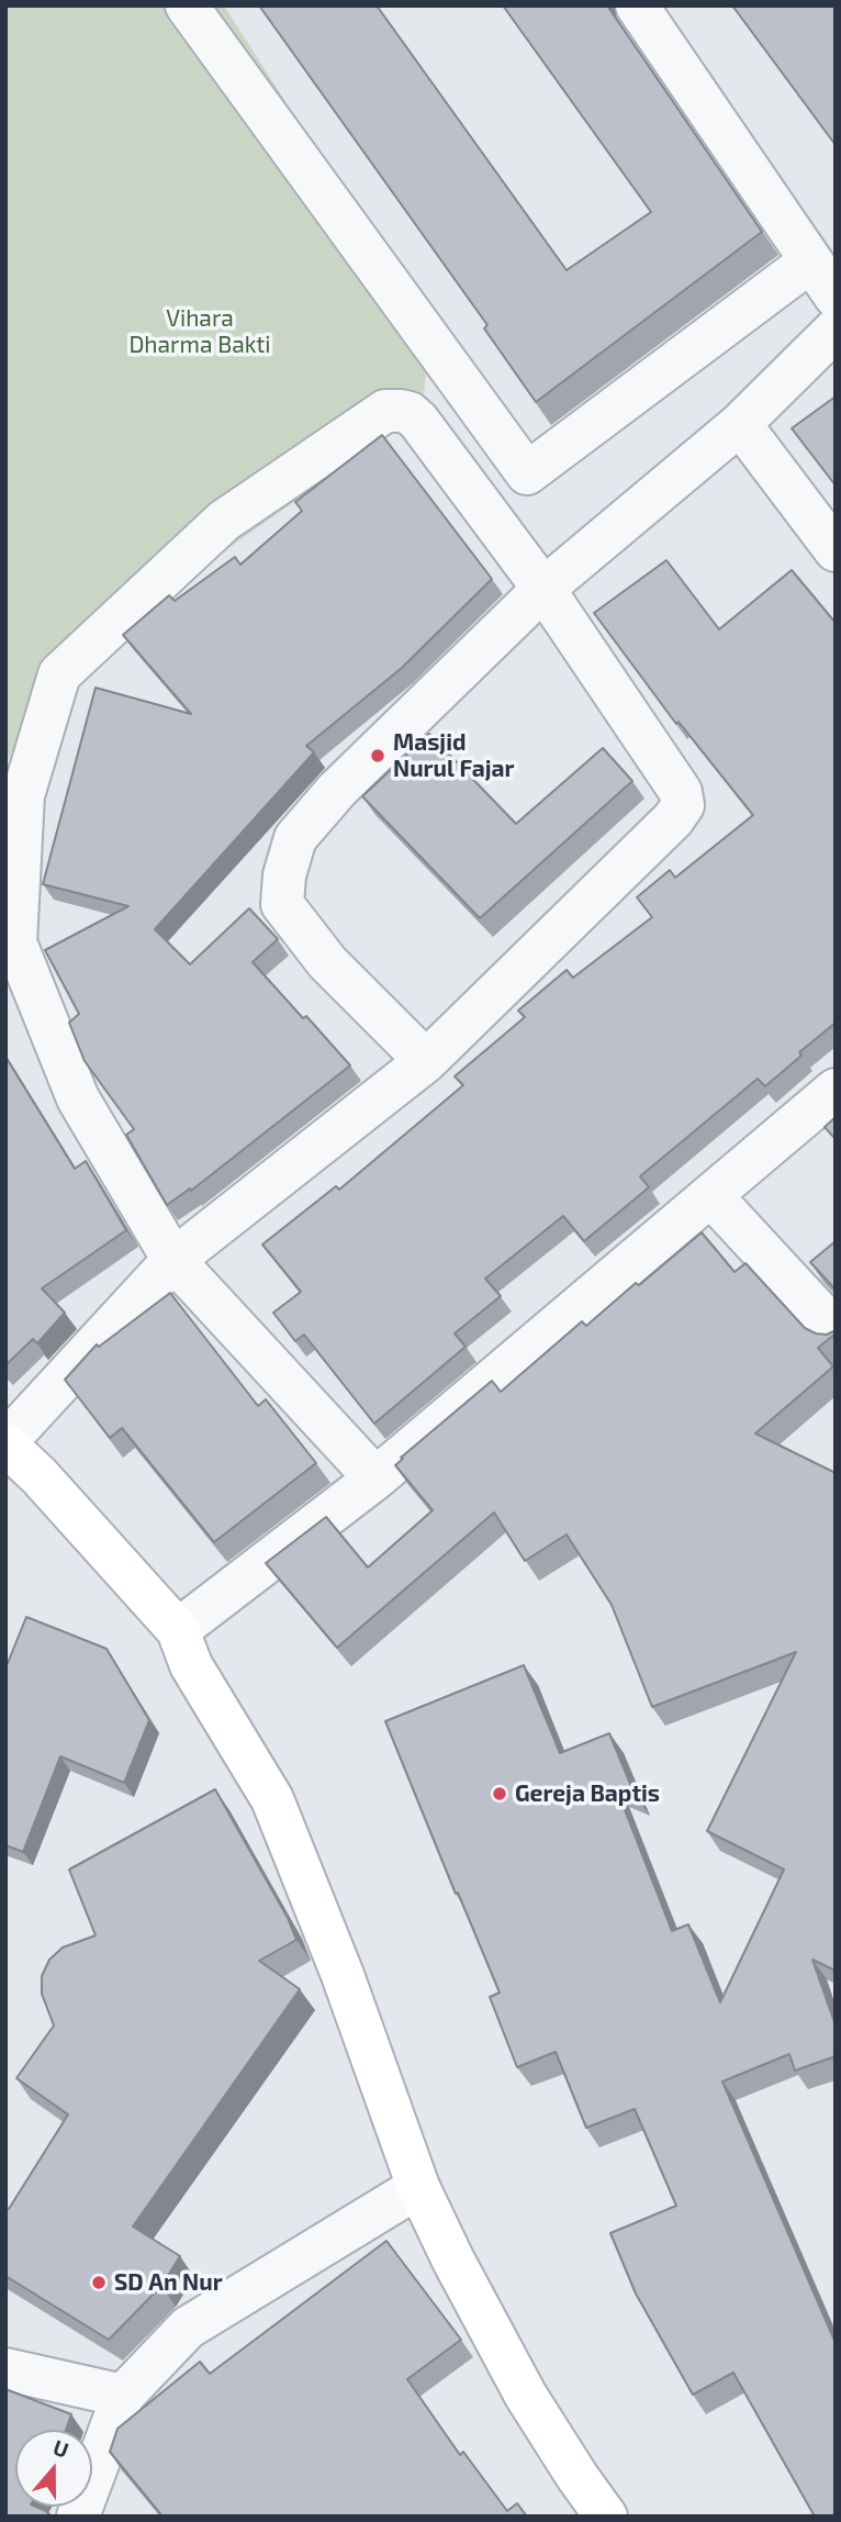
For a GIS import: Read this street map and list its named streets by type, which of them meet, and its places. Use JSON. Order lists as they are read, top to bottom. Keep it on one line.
{"parks":["Vihara Dharma Bakti"],"places":["Masjid Nurul Fajar","Gereja Baptis","SD An Nur"],"north":"top"}
